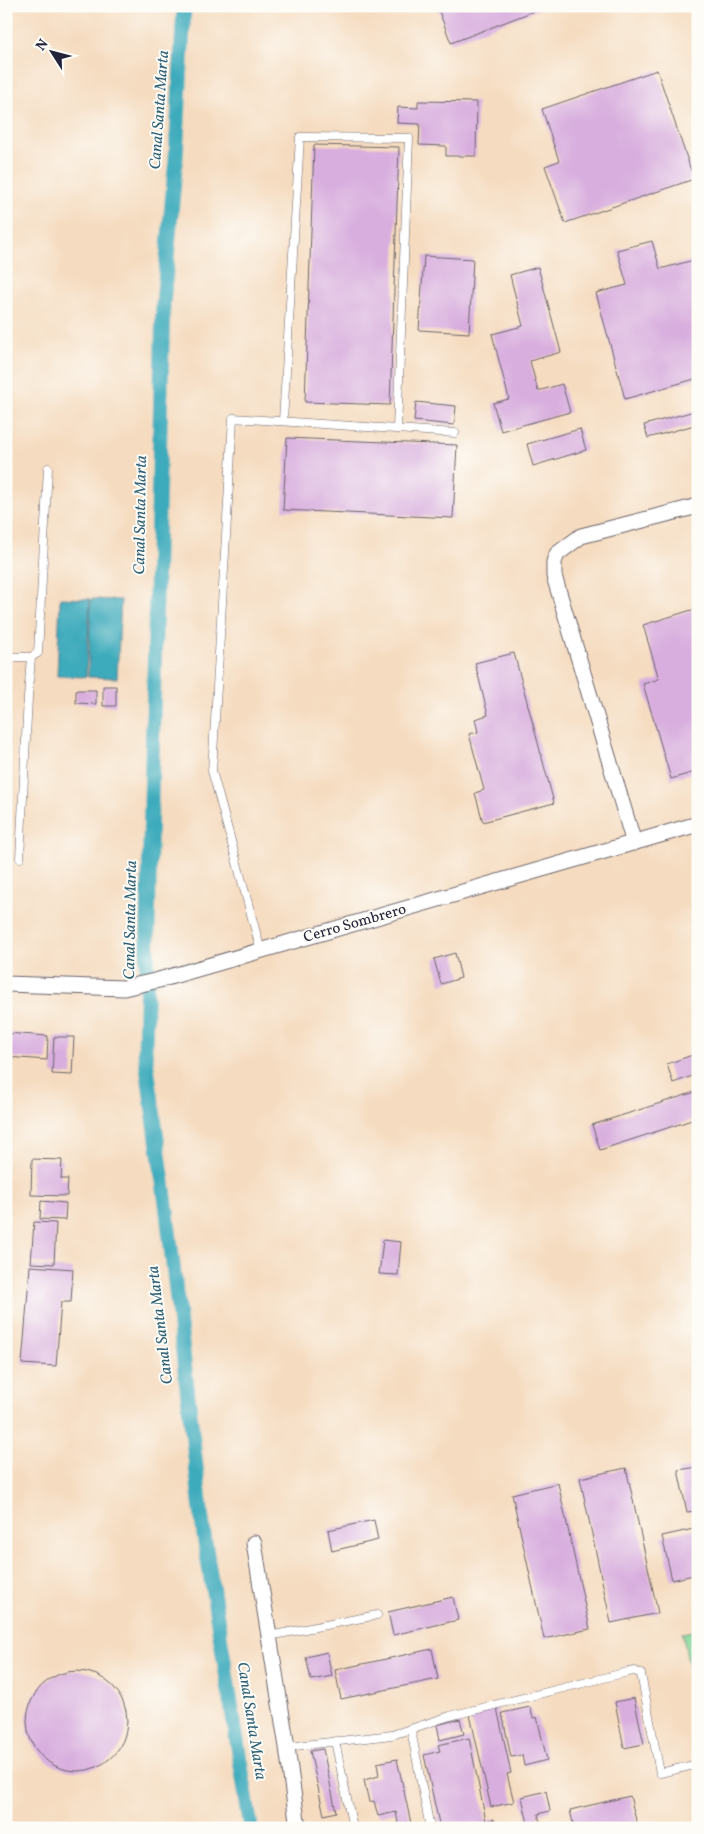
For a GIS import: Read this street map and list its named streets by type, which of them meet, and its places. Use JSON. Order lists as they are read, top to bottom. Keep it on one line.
{"streets":{"street":["Cerro Sombrero"]},"water":["Canal Santa Marta"],"north":"top left"}
